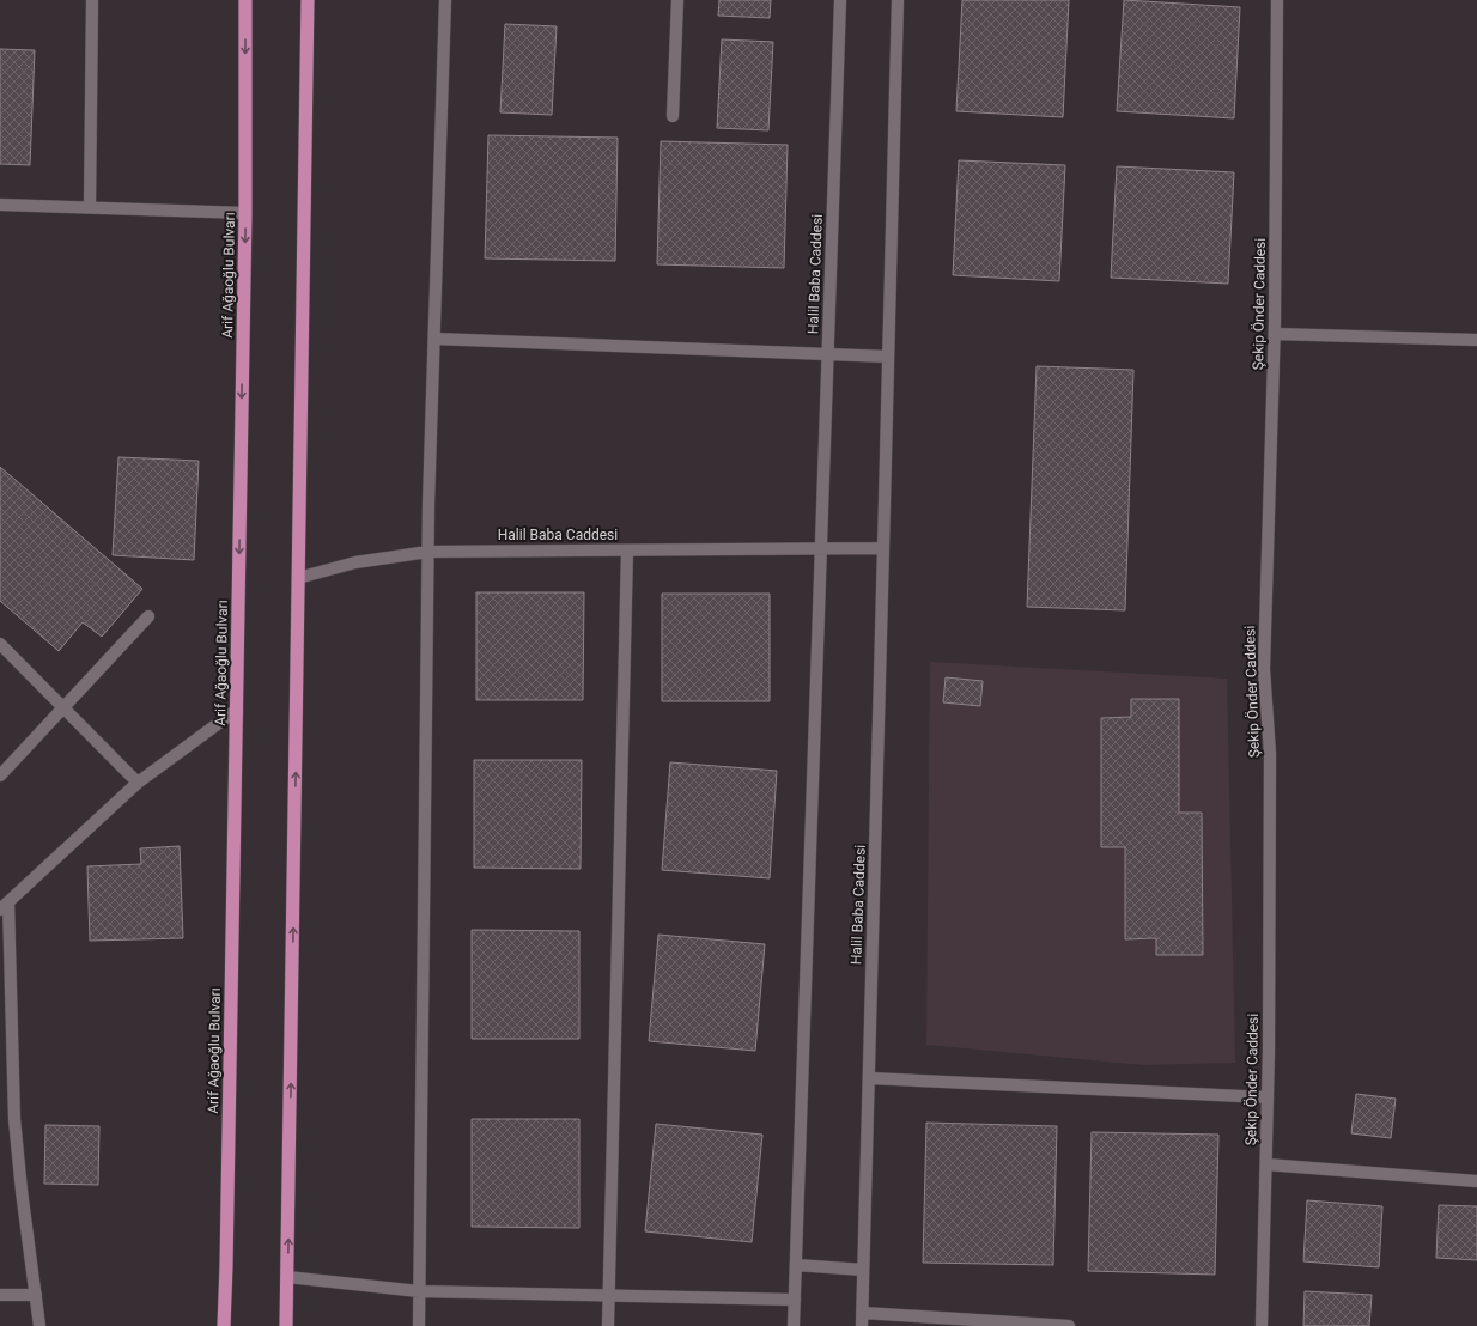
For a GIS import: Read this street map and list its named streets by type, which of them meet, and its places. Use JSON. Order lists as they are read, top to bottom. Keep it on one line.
{"streets":{"highway":["Arif Ağaoğlu Bulvarı"],"street":["Halil Baba Caddesi","Şekip Önder Caddesi"]}}
